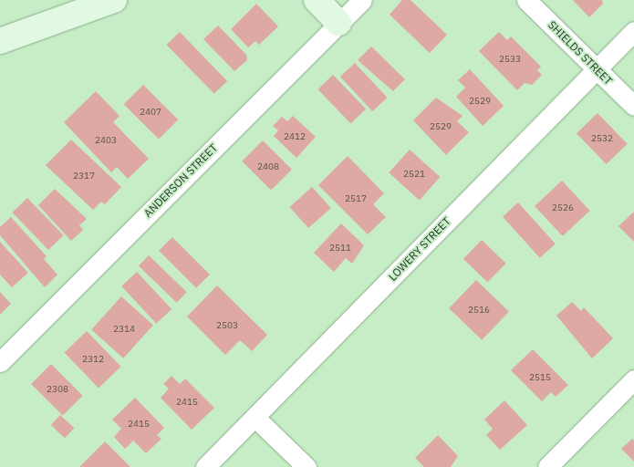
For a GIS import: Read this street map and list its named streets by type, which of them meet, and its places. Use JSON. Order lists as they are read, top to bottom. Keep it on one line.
{"streets":{"street":["SHIELDS STREET","ANDERSON STREET","LOWERY STREET"]},"crossings":[["SHIELDS STREET","LOWERY STREET"]],"house_numbers":["2533","2529","2407","2529","2412","2532","2403","2408","2521","2317","2517","2526","2511","2516","2503","2314","2312","2515","2308","2415","2415"]}
